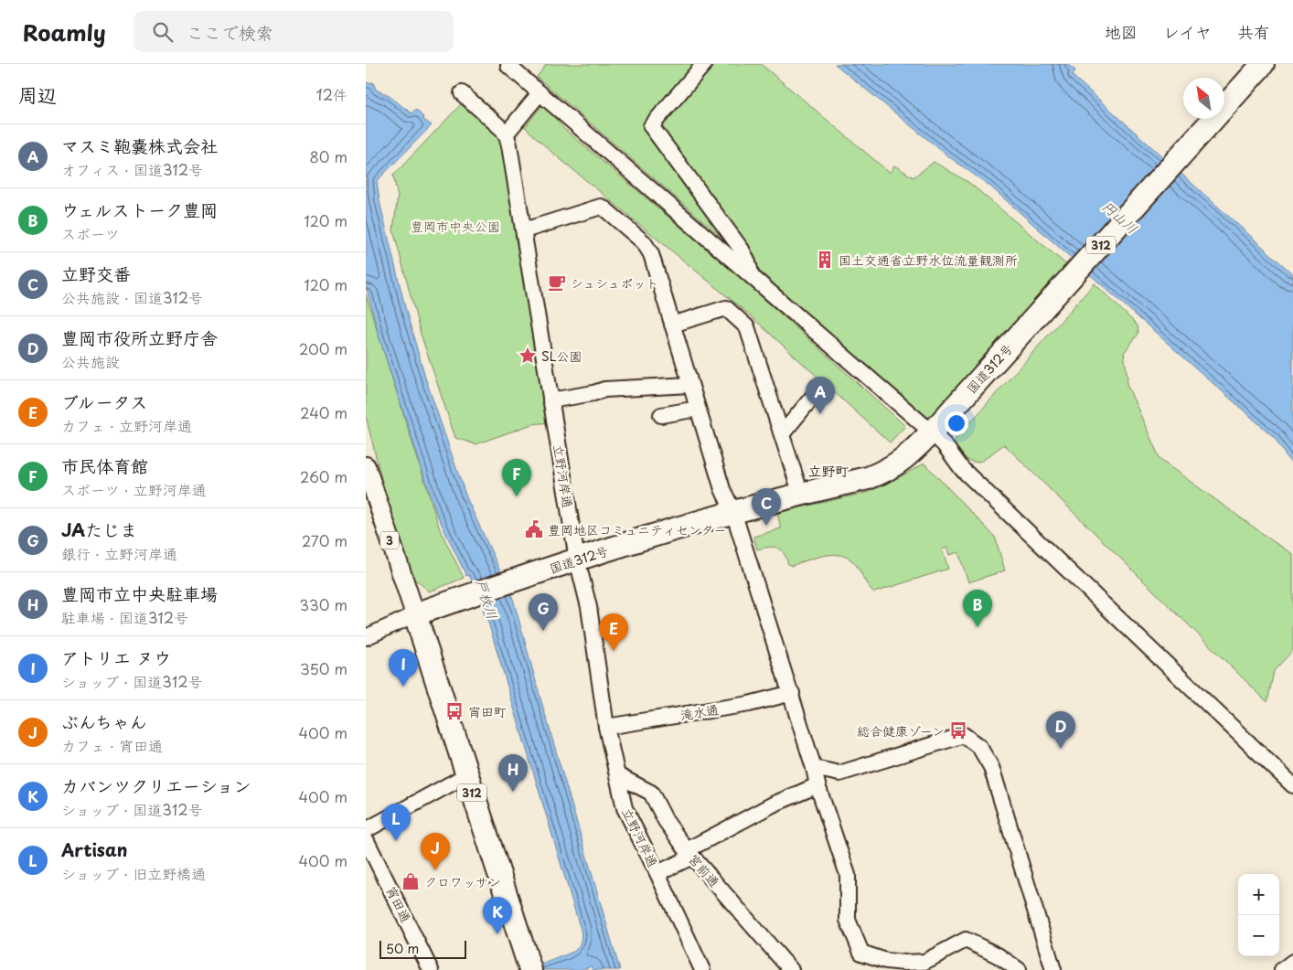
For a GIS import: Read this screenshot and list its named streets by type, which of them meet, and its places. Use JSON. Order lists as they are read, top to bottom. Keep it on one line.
{"streets":{"highway":["312","国道312号"],"main road":["3"],"street":["立野河岸通","滝水通","宮前通","宵田通"]},"crossings":[["312","国道312号"],["312","3"],["国道312号","立野河岸通"],["国道312号","3"],["立野河岸通","滝水通"],["立野河岸通","宮前通"]],"districts":["立野町"],"water":["円山川","戸枚川"],"parks":["豊岡市中央公園"],"places":{"building":["国土交通省立野水位流量観測所"],"cafe":["シュシュポット"],"place":["SL公園"],"public building":["豊岡地区コミュニティセンター"],"bus stop":["宵田町","総合健康ゾーン"],"shop":["クロワッサン"]},"scale_bar":"50 m","north":"top left","page":{"header":"Roamly","search":"ここで検索","nav":["地図","レイヤ","共有"],"heading":["周辺","12件"],"list":[{"mark":"A","name":"マスミ鞄嚢株式会社","note":"オフィス · 国道312号","value":"80 m"},{"mark":"B","name":"ウェルストーク豊岡","note":"スポーツ","value":"120 m"},{"mark":"C","name":"立野交番","note":"公共施設 · 国道312号","value":"120 m"},{"mark":"D","name":"豊岡市役所立野庁舎","note":"公共施設","value":"200 m"},{"mark":"E","name":"ブルータス","note":"カフェ · 立野河岸通","value":"240 m"},{"mark":"F","name":"市民体育館","note":"スポーツ · 立野河岸通","value":"260 m"},{"mark":"G","name":"JAたじま","note":"銀行 · 立野河岸通","value":"270 m"},{"mark":"H","name":"豊岡市立中央駐車場","note":"駐車場 · 国道312号","value":"330 m"},{"mark":"I","name":"アトリエ ヌウ","note":"ショップ · 国道312号","value":"350 m"},{"mark":"J","name":"ぶんちゃん","note":"カフェ · 宵田通","value":"400 m"},{"mark":"K","name":"カバンツクリエーション","note":"ショップ · 国道312号","value":"400 m"},{"mark":"L","name":"Artisan","note":"ショップ · 旧立野橋通","value":"400 m"}],"pins":["A","F","C","B","G","E","I","D","H","L","J","K"],"map_buttons":["+","−"],"scale":"50 m"}}
